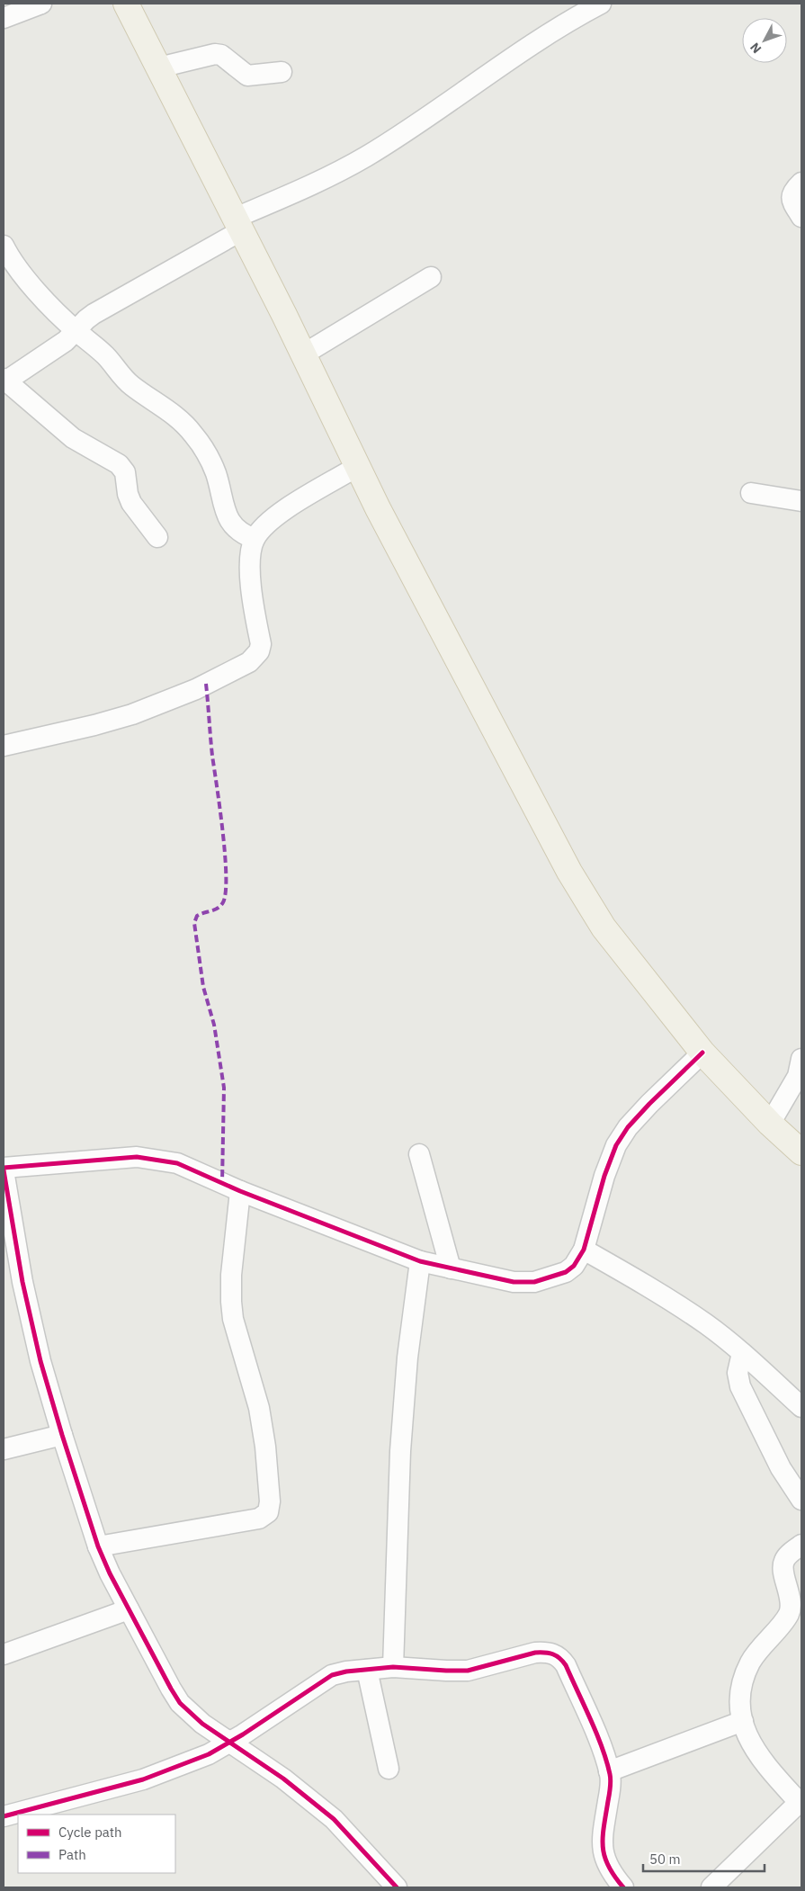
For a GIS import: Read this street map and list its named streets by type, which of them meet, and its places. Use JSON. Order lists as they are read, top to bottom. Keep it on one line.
{"legend":["Cycle path","Path"],"scale_bar":"50 m","north":"bottom left"}
